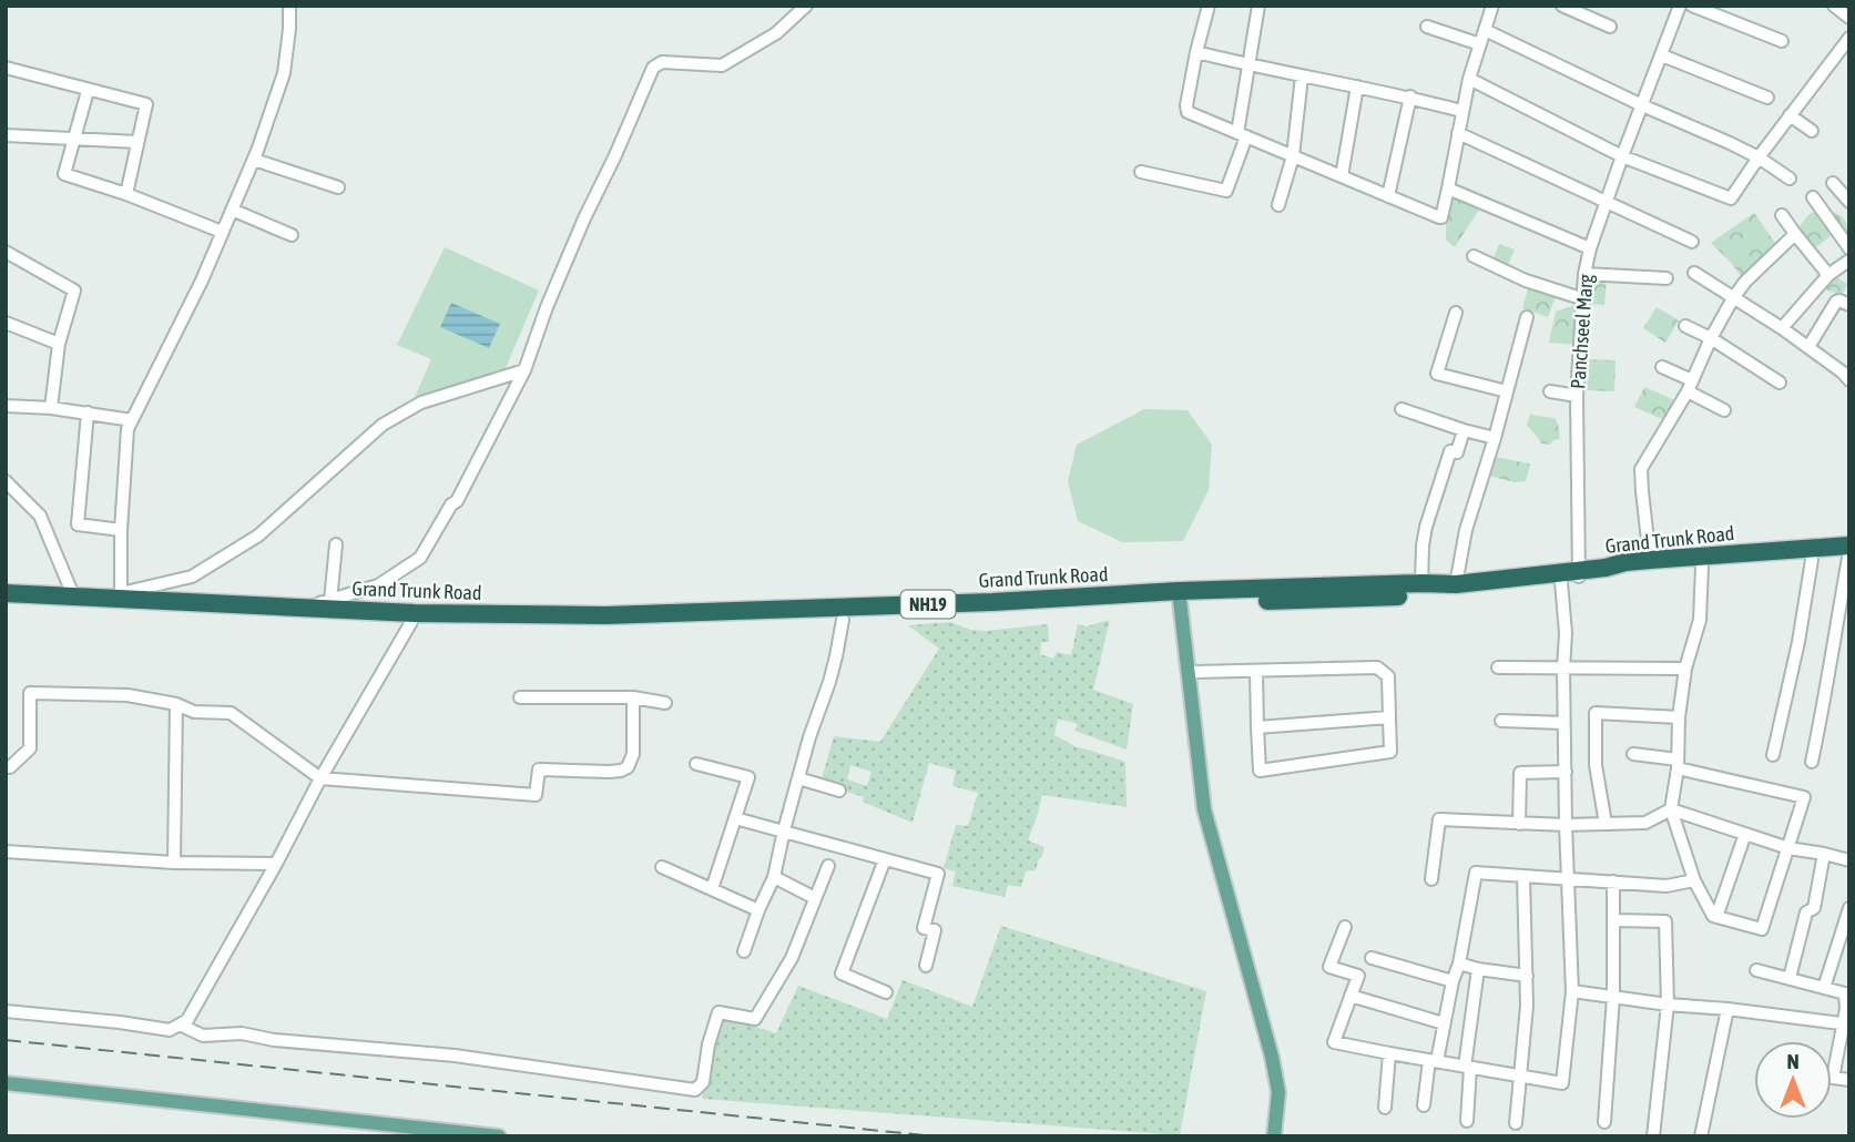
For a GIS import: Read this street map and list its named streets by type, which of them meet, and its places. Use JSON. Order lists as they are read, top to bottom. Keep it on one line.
{"streets":{"highway":["Grand Trunk Road","NH19"],"street":["Panchseel Marg"]},"crossings":[["Panchseel Marg","Grand Trunk Road"]],"north":"top"}
